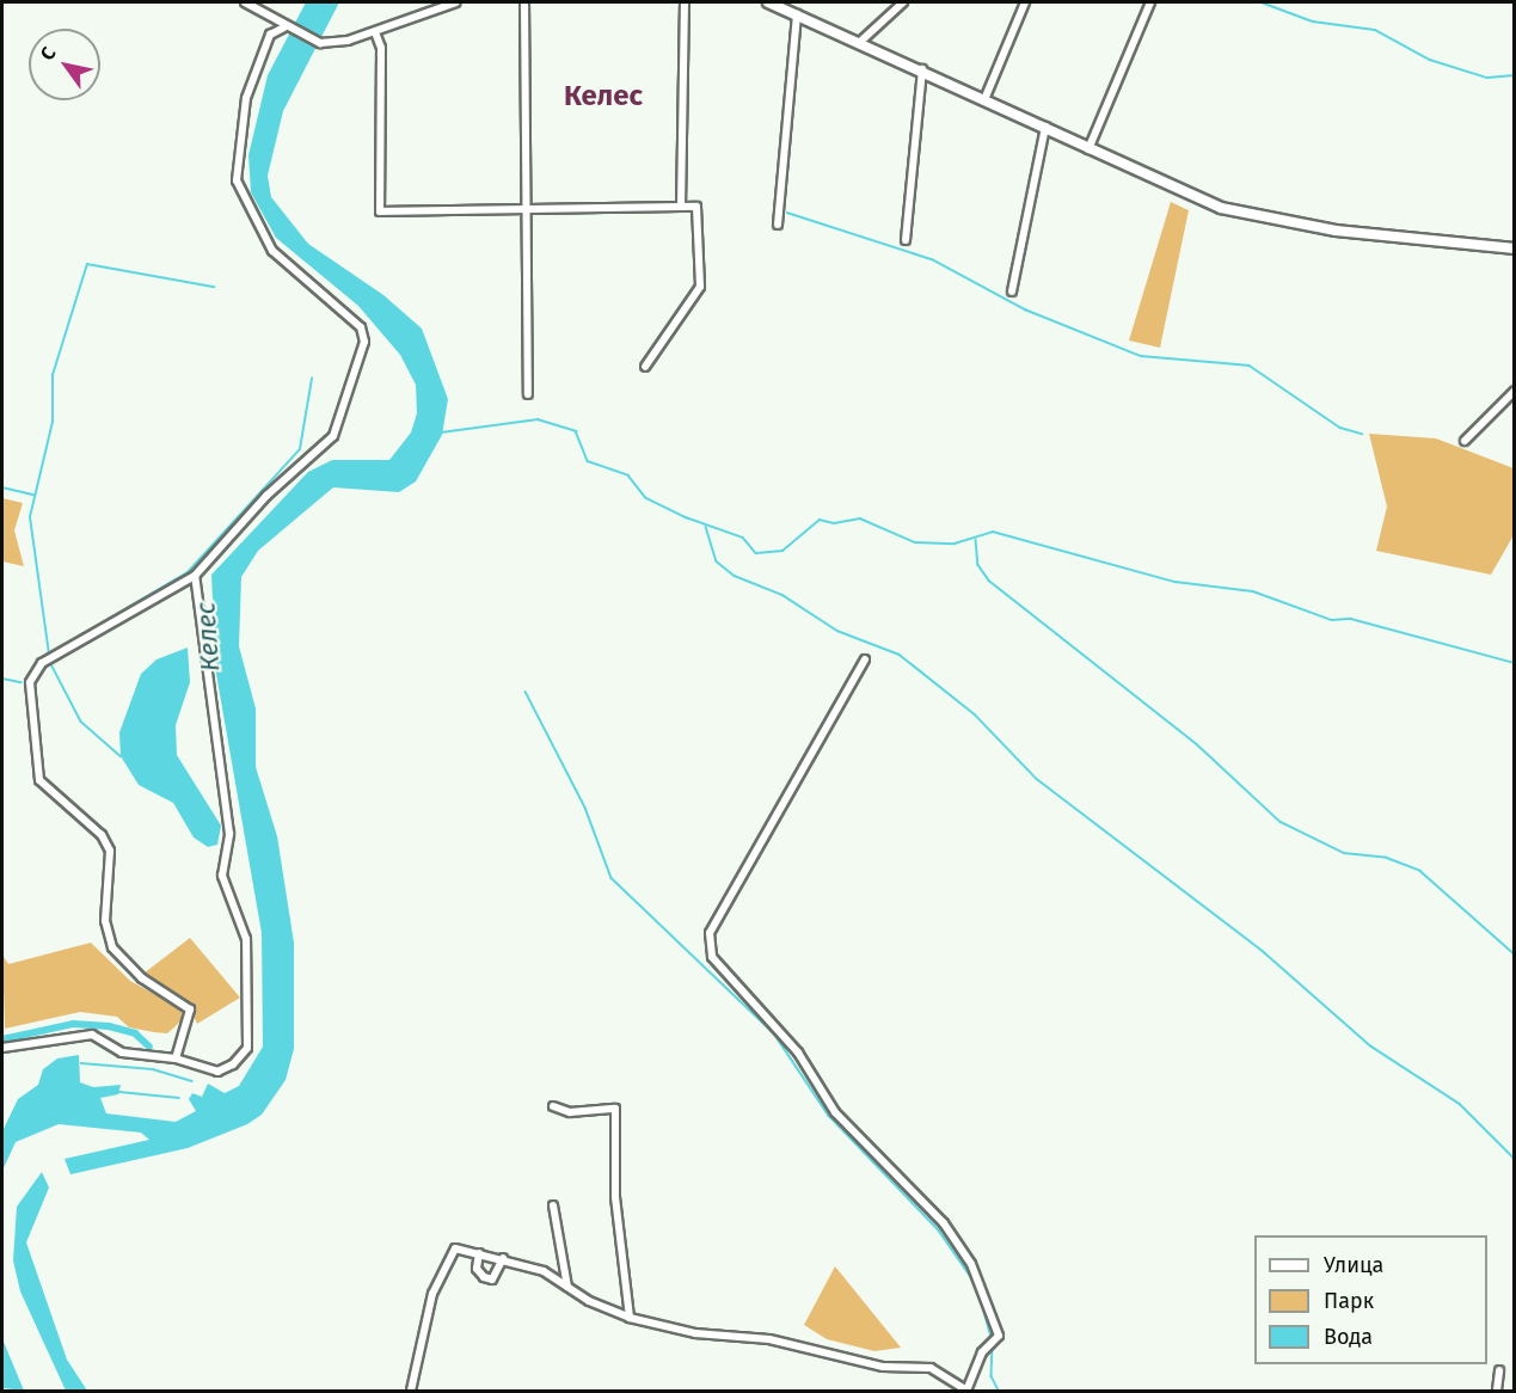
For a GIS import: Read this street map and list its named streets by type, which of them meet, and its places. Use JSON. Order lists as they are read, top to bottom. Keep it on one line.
{"districts":["Келес"],"water":["Келес"],"legend":["Улица","Парк","Вода"],"north":"top left"}
